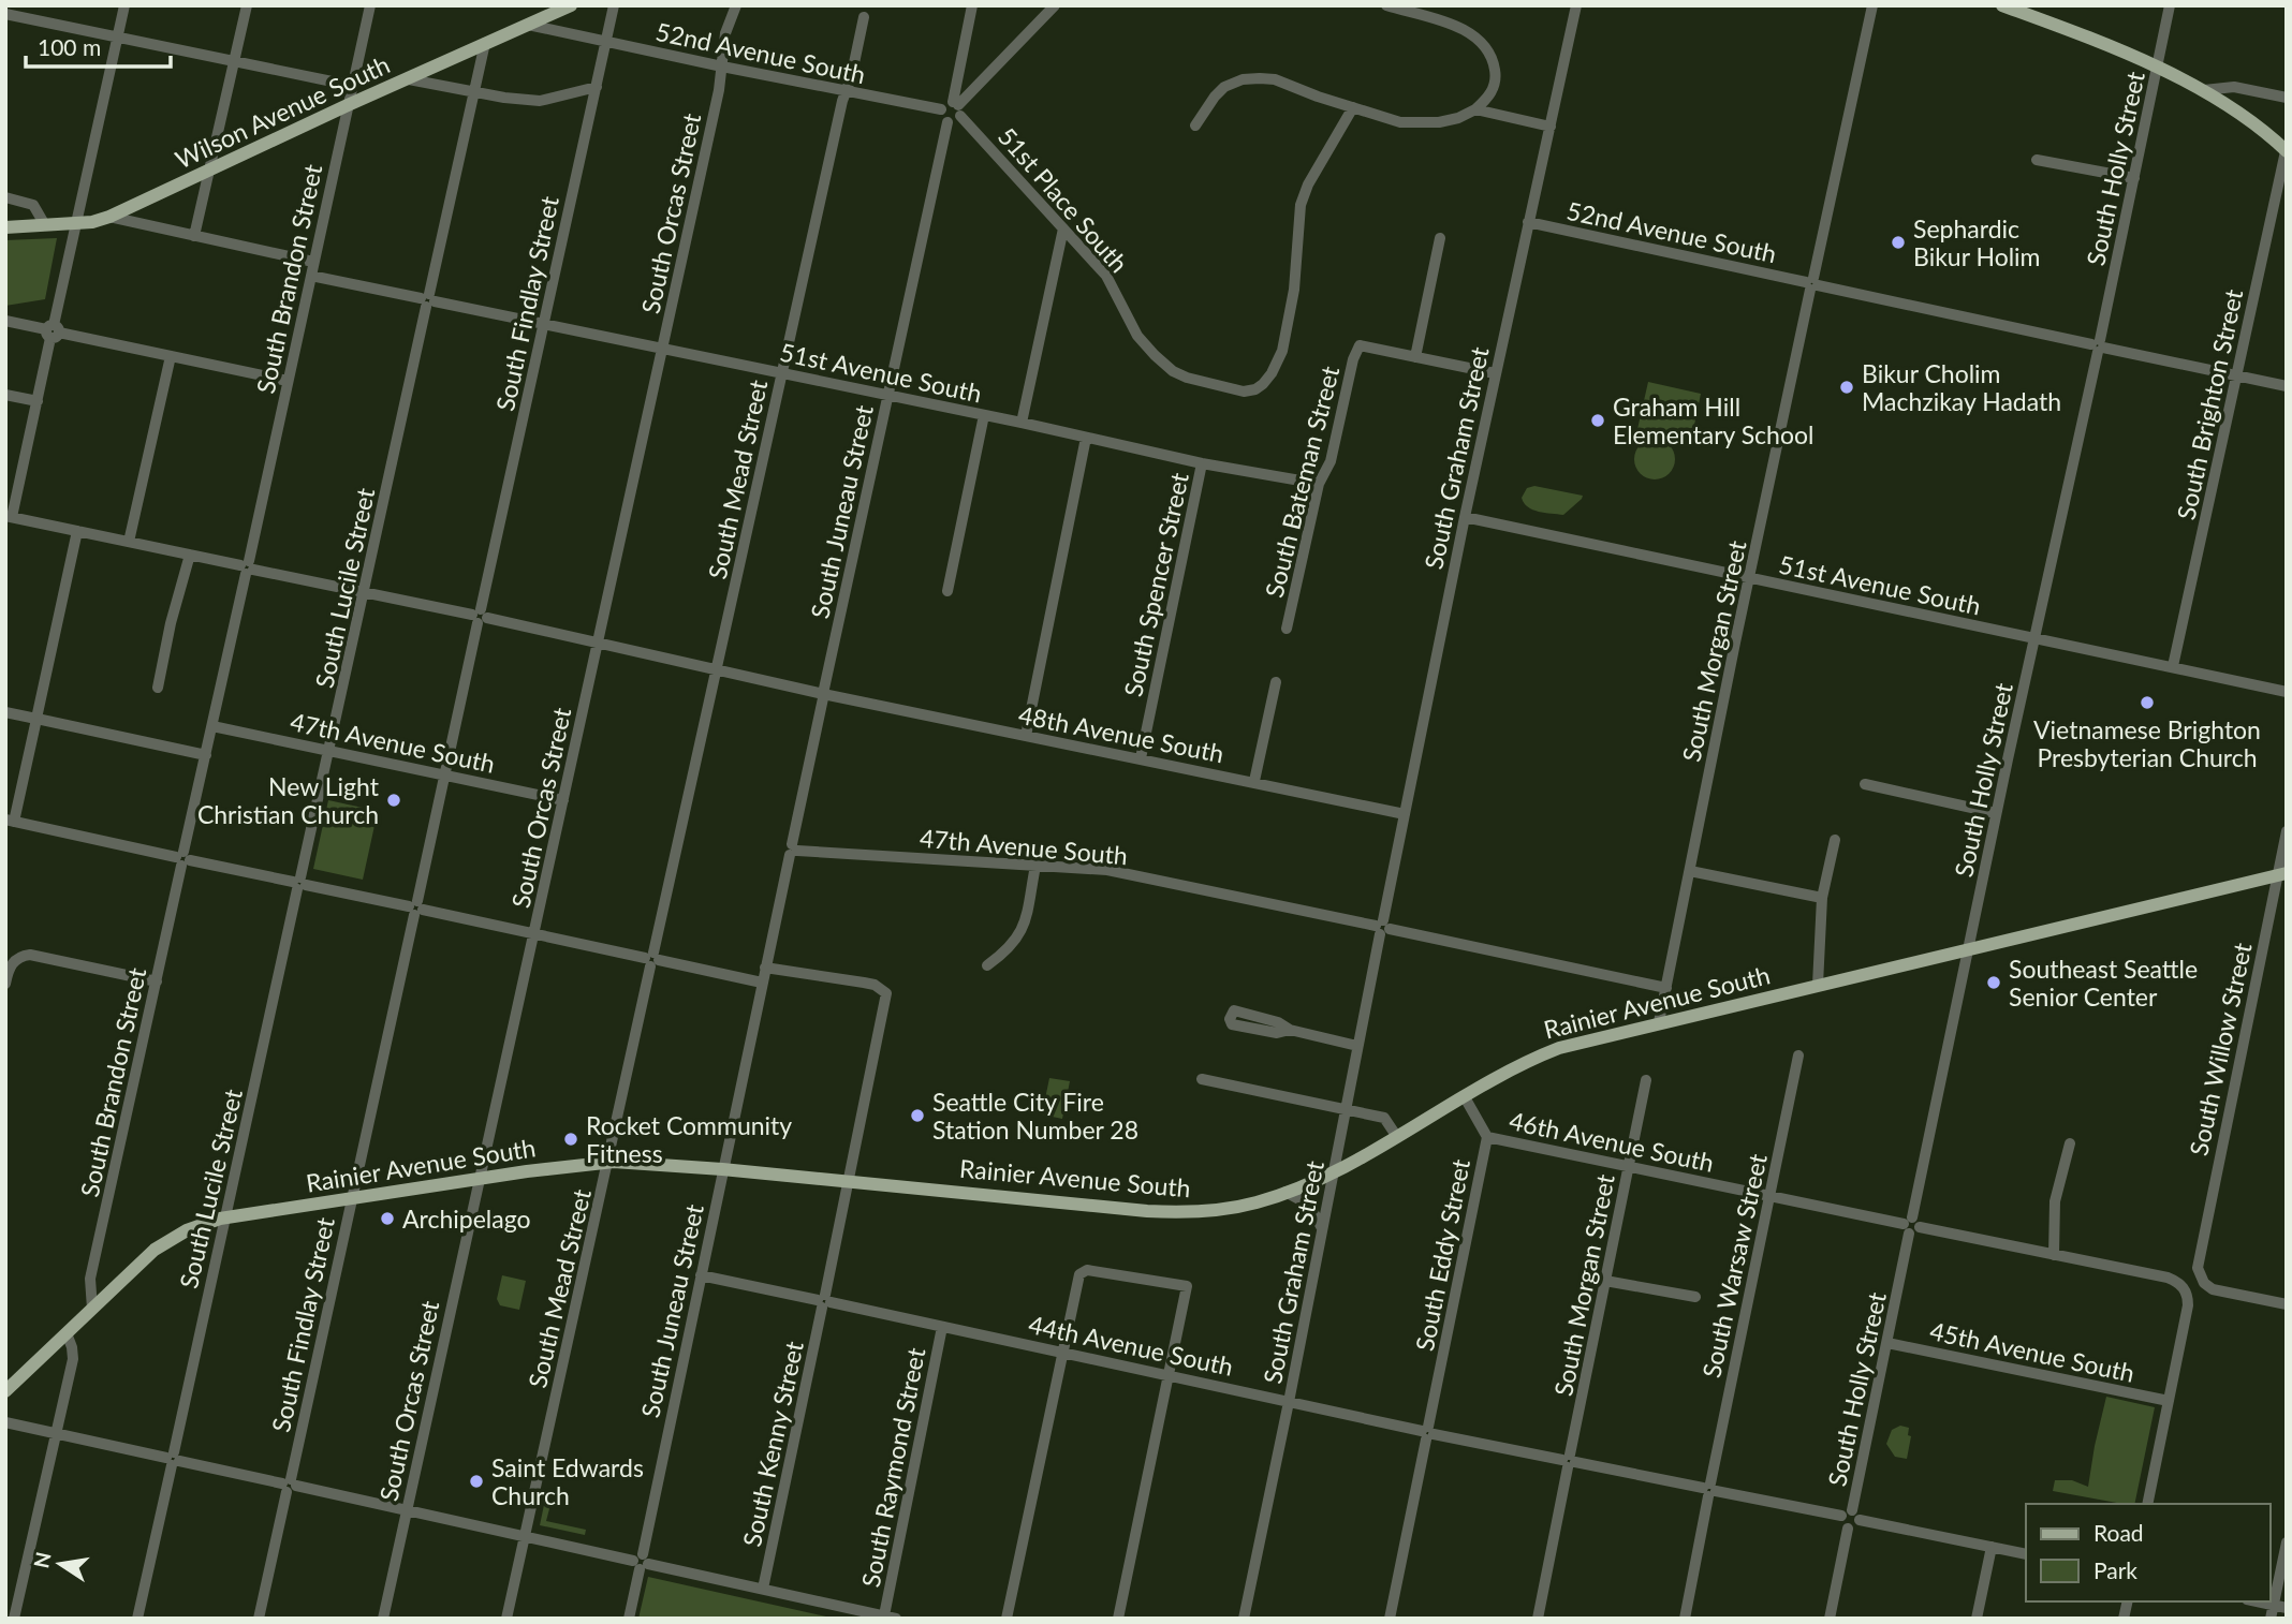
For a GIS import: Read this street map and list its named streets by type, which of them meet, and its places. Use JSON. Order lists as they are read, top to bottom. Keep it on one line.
{"streets":{"main road":["Wilson Avenue South","Rainier Avenue South"],"street":["52nd Avenue South","South Holly Street","51st Place South","South Orcas Street","South Brandon Street","South Findlay Street","51st Avenue South","South Brighton Street","South Graham Street","South Mead Street","South Bateman Street","South Juneau Street","South Spencer Street","South Lucile Street","South Morgan Street","48th Avenue South","47th Avenue South","South Willow Street","46th Avenue South","South Eddy Street","South Warsaw Street","44th Avenue South","45th Avenue South","South Kenny Street","South Raymond Street"]},"crossings":[["52nd Avenue South","Wilson Avenue South"],["52nd Avenue South","South Holly Street"],["52nd Avenue South","South Orcas Street"],["52nd Avenue South","South Findlay Street"],["52nd Avenue South","South Brighton Street"],["52nd Avenue South","South Graham Street"],["52nd Avenue South","South Mead Street"],["52nd Avenue South","South Morgan Street"],["Wilson Avenue South","South Brandon Street"],["Wilson Avenue South","South Lucile Street"],["South Holly Street","51st Avenue South"],["South Holly Street","Rainier Avenue South"],["South Holly Street","46th Avenue South"],["South Holly Street","44th Avenue South"],["South Holly Street","45th Avenue South"],["South Orcas Street","51st Avenue South"],["South Orcas Street","48th Avenue South"],["South Orcas Street","47th Avenue South"],["South Orcas Street","Rainier Avenue South"],["South Brandon Street","51st Avenue South"],["South Brandon Street","48th Avenue South"],["South Brandon Street","47th Avenue South"],["South Brandon Street","Rainier Avenue South"],["South Findlay Street","51st Avenue South"],["South Findlay Street","48th Avenue South"],["South Findlay Street","47th Avenue South"],["South Findlay Street","Rainier Avenue South"],["51st Avenue South","South Brighton Street"],["51st Avenue South","South Graham Street"],["51st Avenue South","South Mead Street"],["51st Avenue South","South Bateman Street"],["51st Avenue South","South Juneau Street"],["51st Avenue South","South Spencer Street"],["51st Avenue South","South Lucile Street"],["51st Avenue South","South Morgan Street"],["South Graham Street","48th Avenue South"],["South Graham Street","47th Avenue South"],["South Graham Street","Rainier Avenue South"],["South Graham Street","44th Avenue South"],["South Mead Street","48th Avenue South"],["South Mead Street","Rainier Avenue South"],["South Juneau Street","48th Avenue South"],["South Juneau Street","47th Avenue South"],["South Juneau Street","Rainier Avenue South"],["South Juneau Street","44th Avenue South"],["South Juneau Street","South Kenny Street"],["South Spencer Street","48th Avenue South"],["South Lucile Street","48th Avenue South"],["South Lucile Street","47th Avenue South"],["South Lucile Street","Rainier Avenue South"],["South Morgan Street","47th Avenue South"],["South Morgan Street","Rainier Avenue South"],["South Morgan Street","46th Avenue South"],["South Morgan Street","44th Avenue South"],["Rainier Avenue South","South Willow Street"],["Rainier Avenue South","South Eddy Street"],["Rainier Avenue South","South Kenny Street"],["46th Avenue South","South Eddy Street"],["46th Avenue South","South Warsaw Street"],["46th Avenue South","45th Avenue South"],["South Eddy Street","44th Avenue South"],["South Warsaw Street","44th Avenue South"],["44th Avenue South","South Kenny Street"],["44th Avenue South","South Raymond Street"]],"places":["Sephardic Bikur Holim","Bikur Cholim Machzikay Hadath","Graham Hill Elementary School","Vietnamese Brighton Presbyterian Church","New Light Christian Church","Southeast Seattle Senior Center","Seattle City Fire Station Number 28","Rocket Community Fitness","Archipelago","Saint Edwards Church"],"legend":["Road","Park"],"scale_bar":"100 m","north":"left"}
